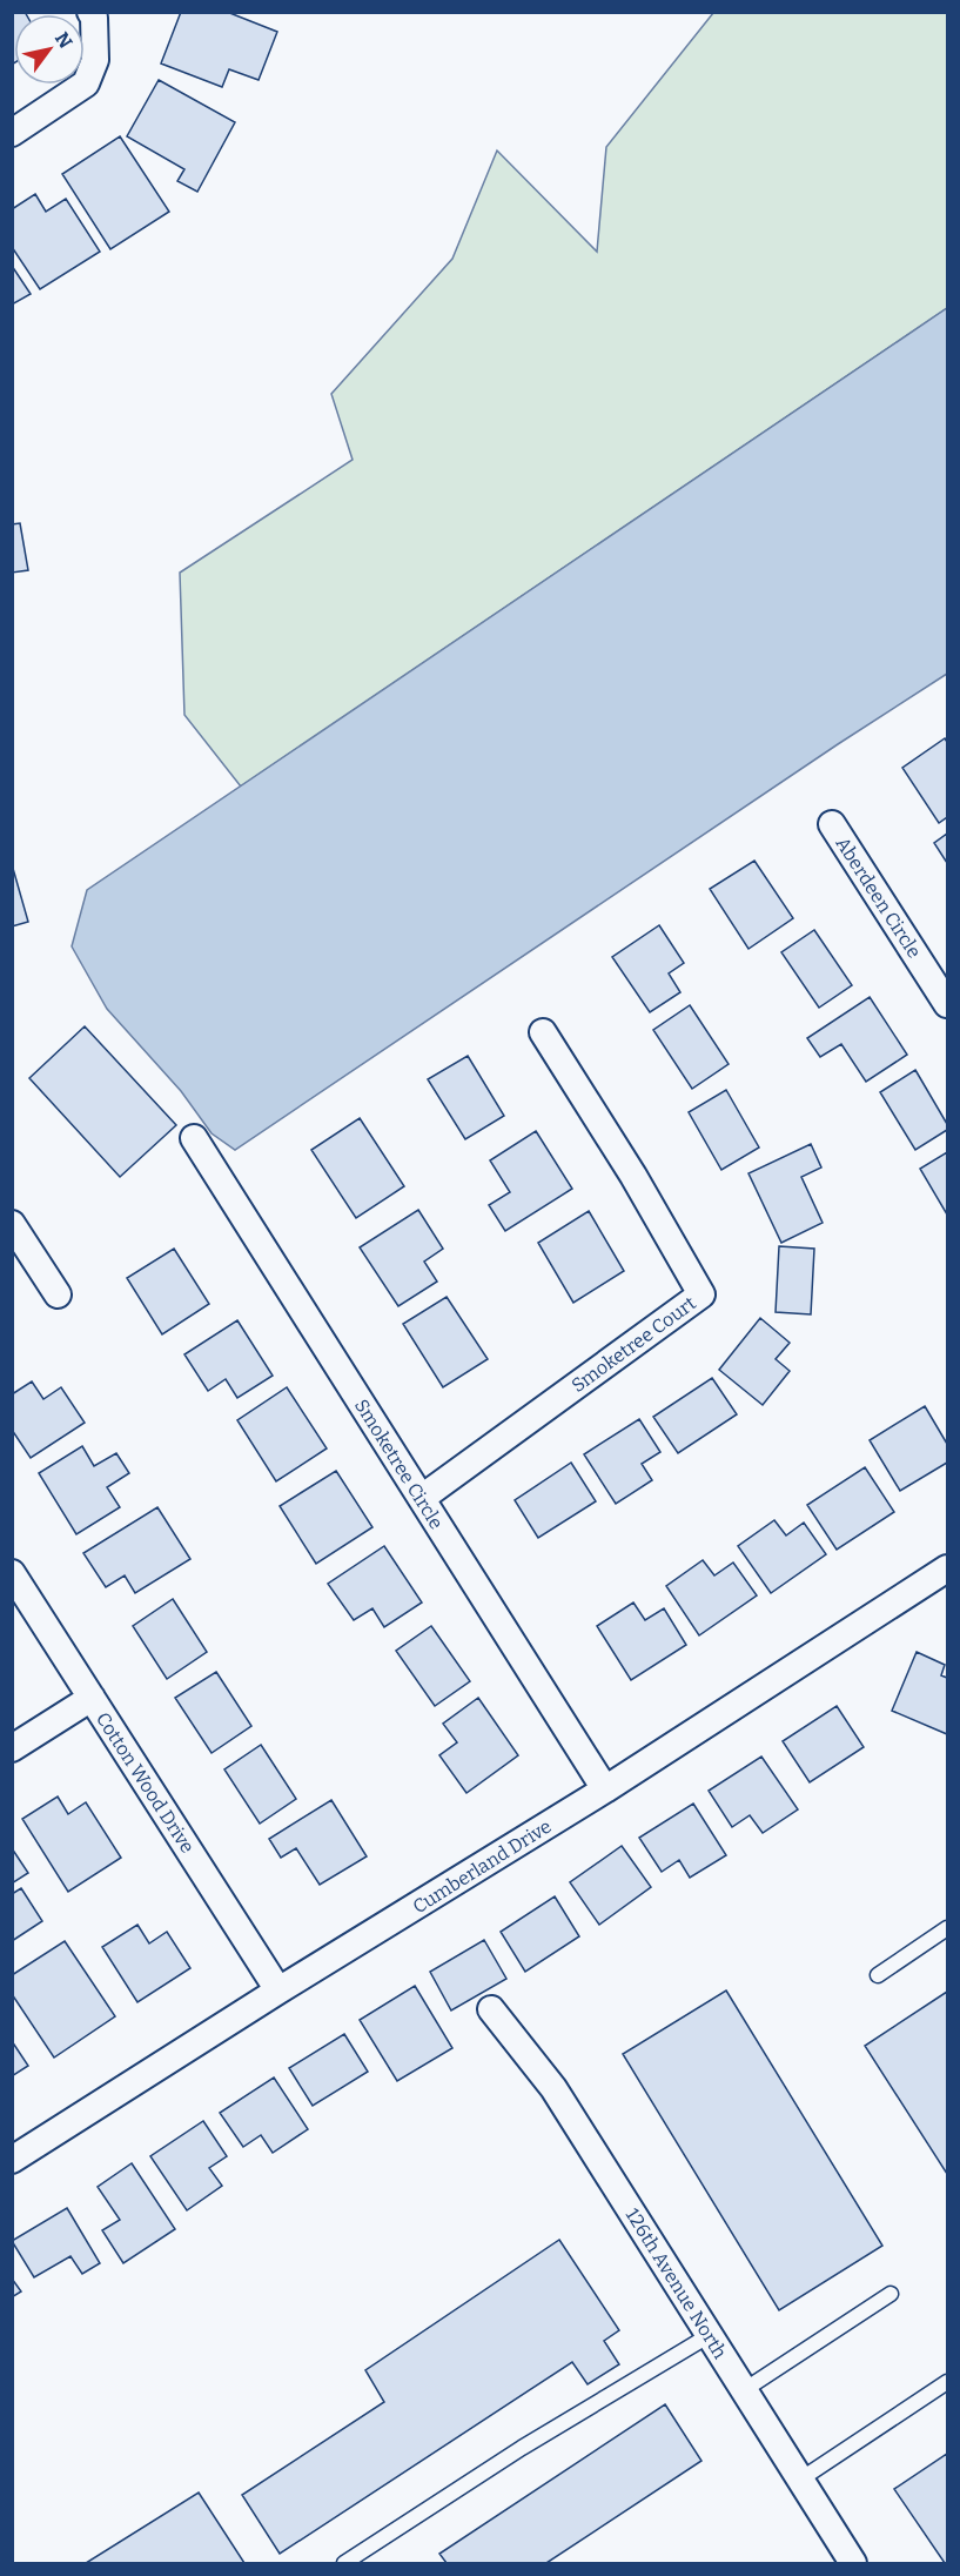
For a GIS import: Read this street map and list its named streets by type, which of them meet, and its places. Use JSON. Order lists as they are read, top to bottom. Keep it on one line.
{"streets":{"street":["Aberdeen Circle","Smoketree Court","Smoketree Circle","Cotton Wood Drive","Cumberland Drive","126th Avenue North"]},"crossings":[["Smoketree Court","Smoketree Circle"],["Smoketree Circle","Cumberland Drive"],["Cotton Wood Drive","Cumberland Drive"]],"north":"top right"}
